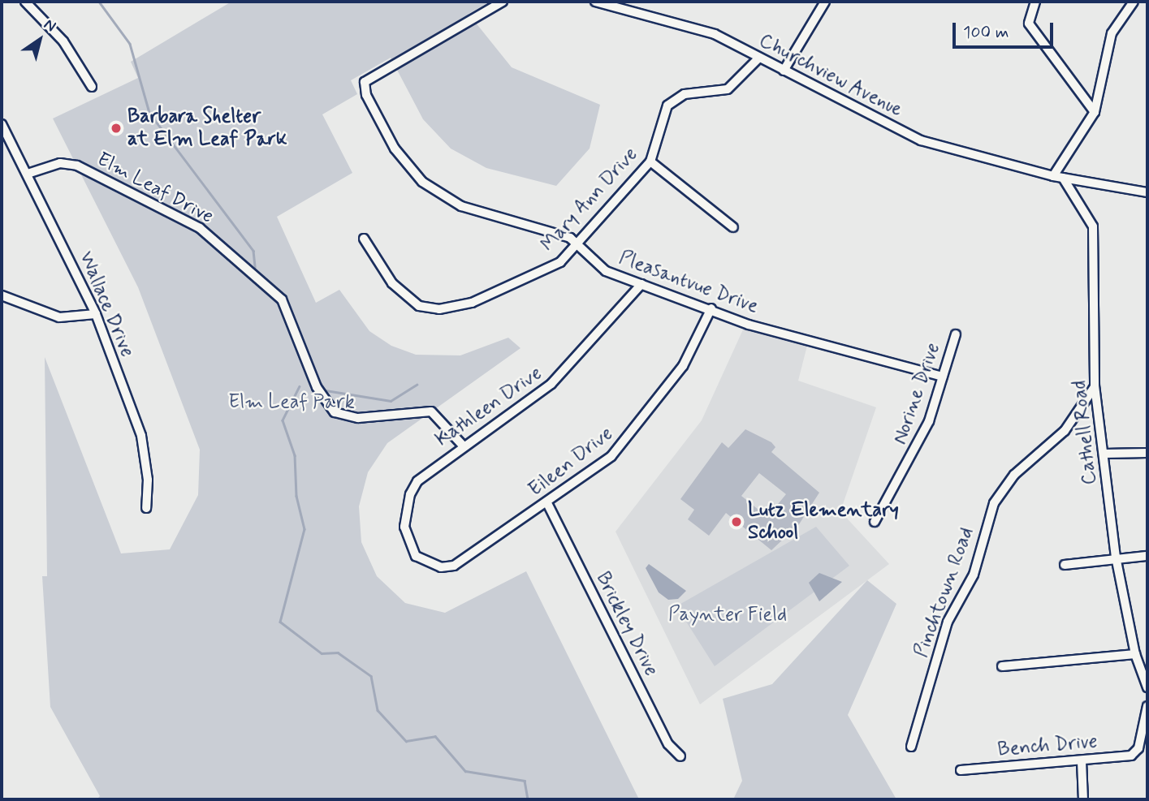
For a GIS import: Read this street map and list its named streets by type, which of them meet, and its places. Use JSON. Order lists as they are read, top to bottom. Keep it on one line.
{"streets":{"street":["Churchview Avenue","Elm Leaf Drive","Mary Ann Drive","Pleasantvue Drive","Wallace Drive","Norine Drive","Kathleen Drive","Cathell Road","Eileen Drive","Pinchtown Road","Brickley Drive","Bench Drive"]},"crossings":[["Churchview Avenue","Mary Ann Drive"],["Churchview Avenue","Cathell Road"],["Elm Leaf Drive","Wallace Drive"],["Elm Leaf Drive","Kathleen Drive"],["Mary Ann Drive","Pleasantvue Drive"],["Pleasantvue Drive","Norine Drive"],["Pleasantvue Drive","Kathleen Drive"],["Pleasantvue Drive","Eileen Drive"],["Kathleen Drive","Eileen Drive"],["Cathell Road","Pinchtown Road"],["Eileen Drive","Brickley Drive"]],"parks":["Elm Leaf Park","Paynter Field"],"places":["Barbara Shelter at Elm Leaf Park","Lutz Elementary School"],"scale_bar":"100 m","north":"top right"}
